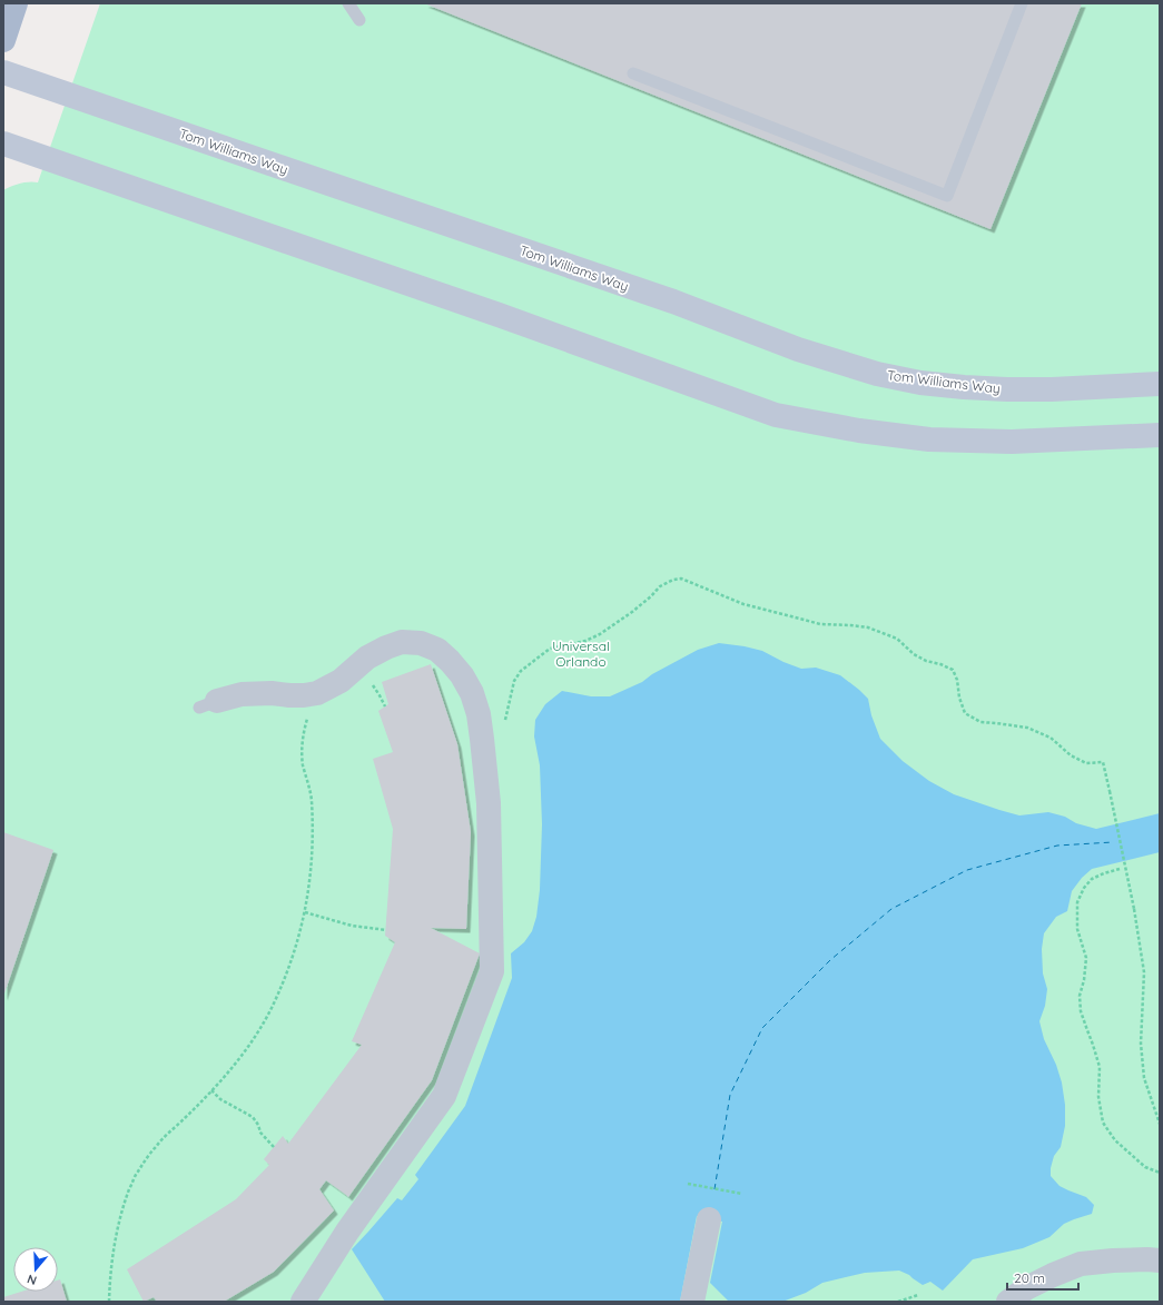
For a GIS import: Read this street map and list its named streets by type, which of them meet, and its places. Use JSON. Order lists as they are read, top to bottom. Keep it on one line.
{"streets":{"street":["Tom Williams Way"]},"parks":["Universal Orlando"],"scale_bar":"20 m","north":"bottom"}
